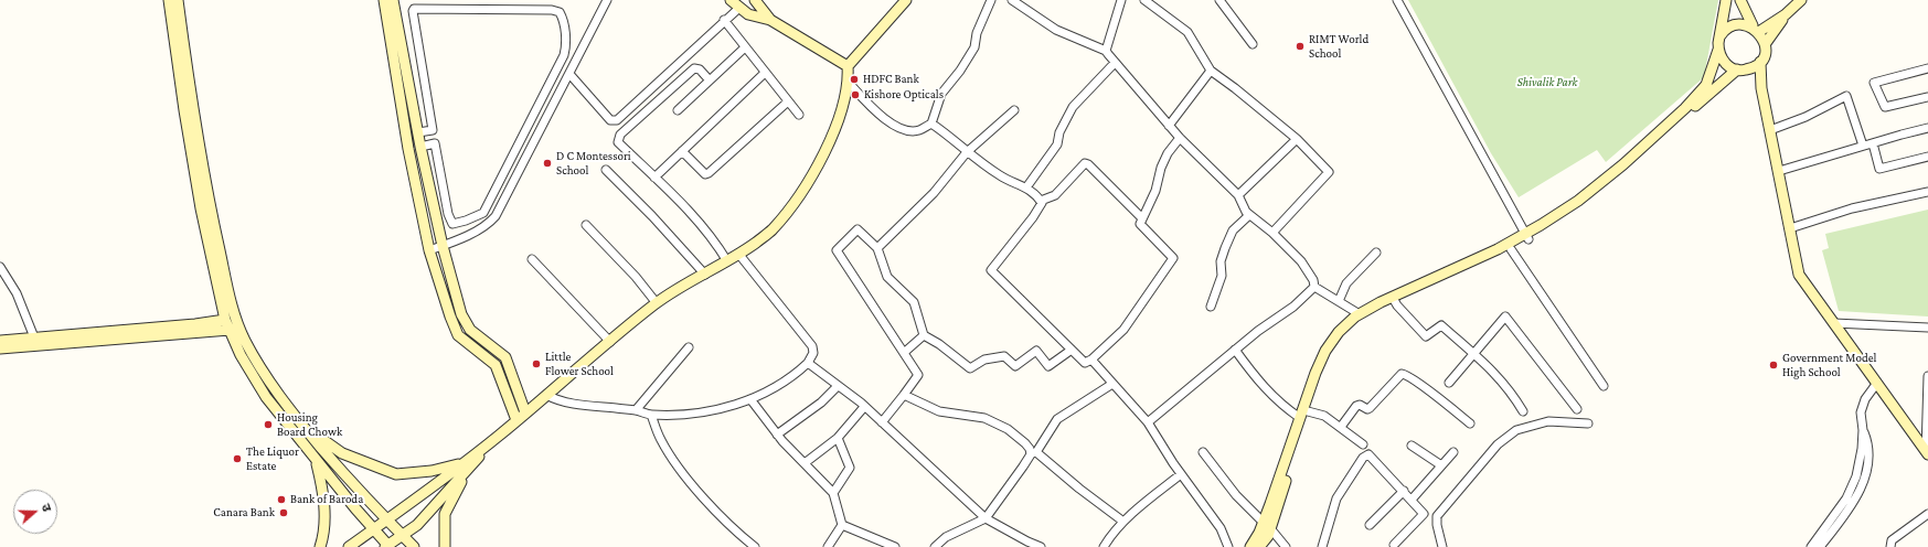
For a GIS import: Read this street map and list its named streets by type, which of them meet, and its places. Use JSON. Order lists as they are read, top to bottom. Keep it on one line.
{"parks":["Shivalik Park"],"places":["RIMT World School","HDFC Bank","Kishore Opticals","D C Montessori School","Little Flower School","Government Model High School","Housing Board Chowk","The Liquor Estate","Bank of Baroda","Canara Bank"],"north":"right"}
